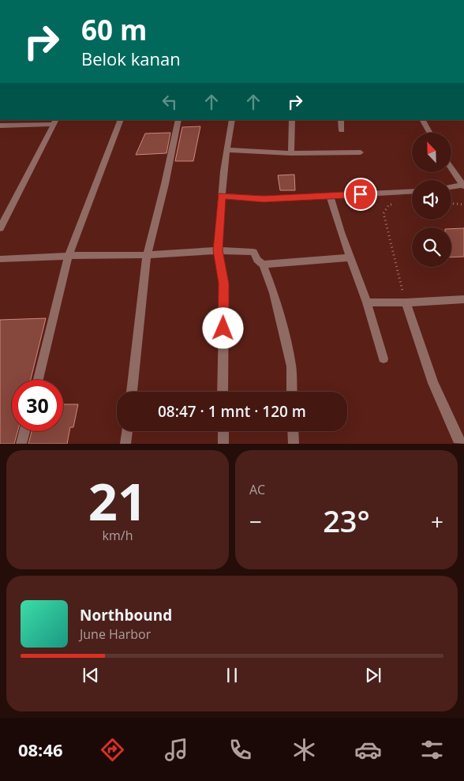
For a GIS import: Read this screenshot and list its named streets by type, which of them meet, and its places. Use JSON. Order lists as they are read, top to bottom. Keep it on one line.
{"north":"top left","page":{"turn":["60 m","Belok kanan"],"limit":"30","trip":"08:47 · 1 mnt · 120 m","tile":[["21","km/h"],"AC"],"heat":["−","23°","+"],"song":["Northbound","June Harbor"],"tabs":"08:46"}}
